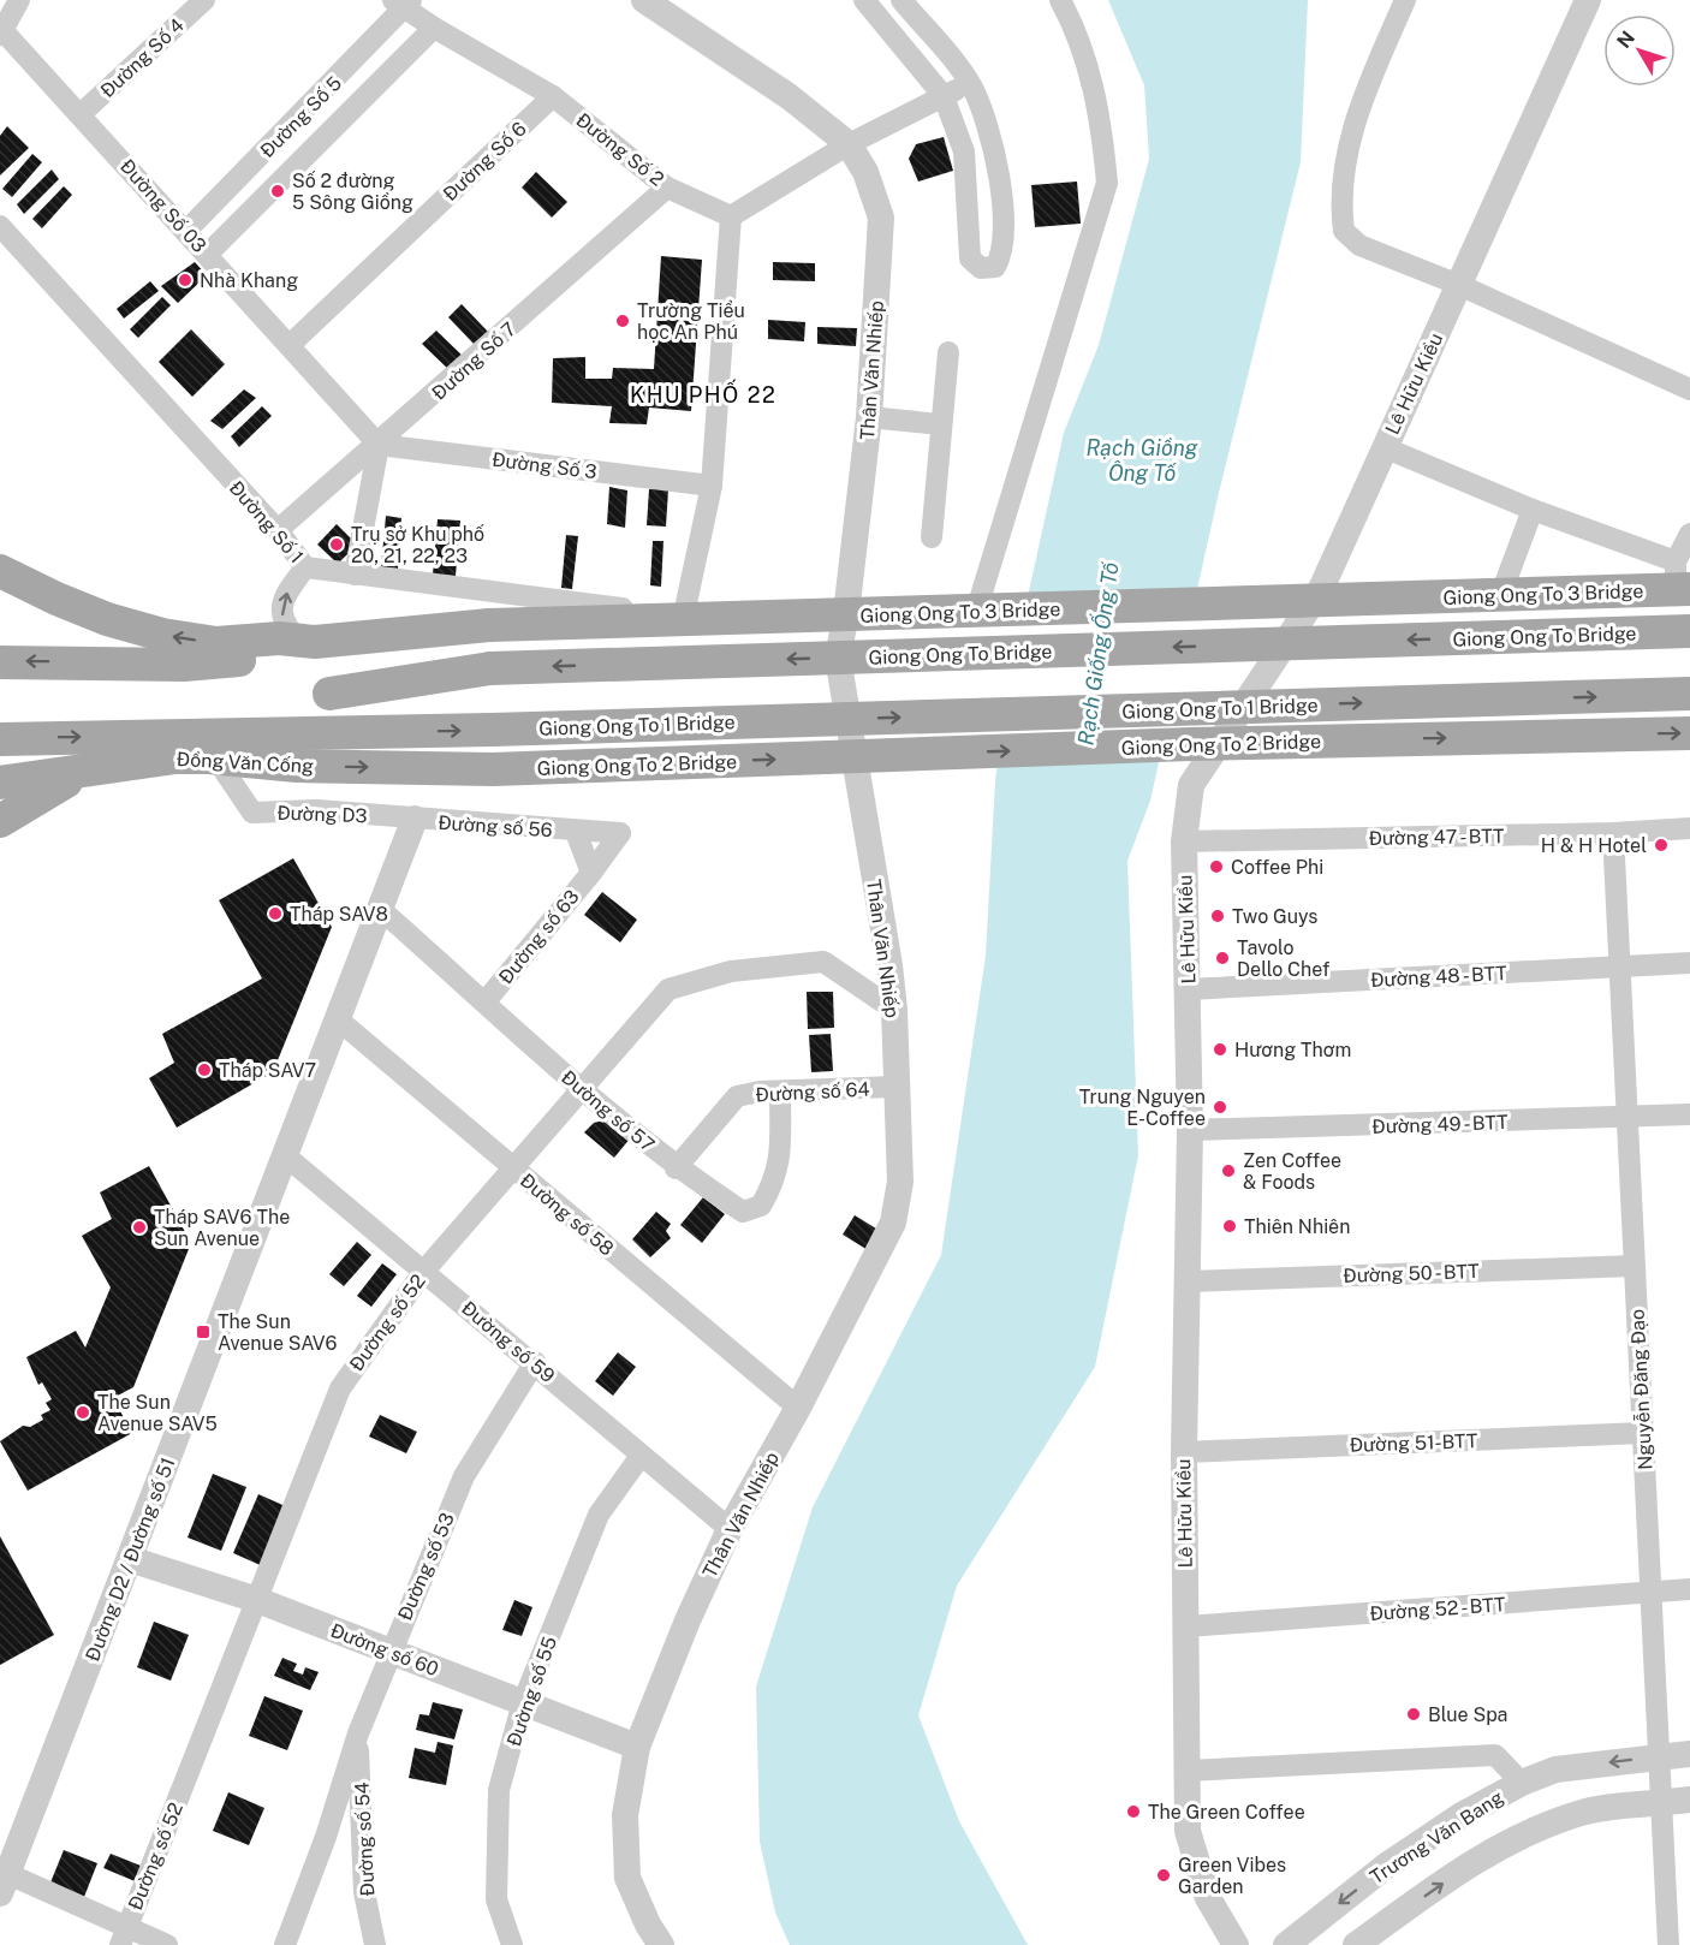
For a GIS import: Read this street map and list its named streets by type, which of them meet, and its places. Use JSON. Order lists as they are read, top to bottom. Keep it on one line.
{"streets":{"main road":["Giong Ong To 3 Bridge","Giong Ong To Bridge","Giong Ong To 1 Bridge","Giong Ong To 2 Bridge","Đồng Văn Cống"],"street":["Đường Số 4","Đường Số 5","Đường Số 2","Đường Số 6","Đường Số 03","Đường Số 7","Thân Văn Nhiếp","Lê Hữu Kiều","Đường Số 3","Đường Số 1","Đường D3","Đường số 56","Đường 47 - BTT","Đường số 63","Đường 48 - BTT","Đường số 64","Đường số 57","Đường 49 - BTT","Đường số 58","Đường 50 - BTT","Đường số 52","Đường số 59","Nguyễn Đăng Đạo","Đường 51-BTT","Đường D2 / Đường số 51","Đường số 53","Đường 52 - BTT","Đường số 60","Đường số 55","Trương Văn Bang","Đường số 54"]},"crossings":[["Đường Số 4","Đường Số 03"],["Đường Số 5","Đường Số 2"],["Đường Số 5","Đường Số 03"],["Đường Số 2","Đường Số 6"],["Đường Số 2","Đường Số 7"],["Đường Số 6","Đường Số 03"],["Đường Số 03","Đường Số 7"],["Đường Số 03","Đường Số 3"],["Đường Số 7","Đường Số 3"],["Đường Số 7","Đường Số 1"],["Thân Văn Nhiếp","Đường Số 1"],["Thân Văn Nhiếp","Đường số 64"],["Thân Văn Nhiếp","Đường số 58"],["Thân Văn Nhiếp","Đường số 52"],["Thân Văn Nhiếp","Đường số 59"],["Thân Văn Nhiếp","Đường số 60"],["Lê Hữu Kiều","Đường 47 - BTT"],["Lê Hữu Kiều","Đường 48 - BTT"],["Lê Hữu Kiều","Đường 49 - BTT"],["Lê Hữu Kiều","Đường 50 - BTT"],["Lê Hữu Kiều","Đường 51-BTT"],["Lê Hữu Kiều","Đường 52 - BTT"],["Giong Ong To 3 Bridge","Giong Ong To Bridge"],["Giong Ong To 1 Bridge","Đồng Văn Cống"],["Giong Ong To 2 Bridge","Đồng Văn Cống"],["Đồng Văn Cống","Đường D3"],["Đường D3","Đường số 56"],["Đường D3","Đường D2 / Đường số 51"],["Đường số 56","Đường số 63"],["Đường số 56","Đường D2 / Đường số 51"],["Đường 47 - BTT","Nguyễn Đăng Đạo"],["Đường số 63","Đường số 57"],["Đường 48 - BTT","Nguyễn Đăng Đạo"],["Đường số 64","Đường số 57"],["Đường số 57","Đường số 52"],["Đường số 57","Đường D2 / Đường số 51"],["Đường 49 - BTT","Nguyễn Đăng Đạo"],["Đường số 58","Đường số 52"],["Đường số 58","Đường D2 / Đường số 51"],["Đường 50 - BTT","Nguyễn Đăng Đạo"],["Đường số 52","Đường số 59"],["Đường số 52","Đường số 60"],["Đường số 59","Đường D2 / Đường số 51"],["Đường số 59","Đường số 53"],["Đường số 59","Đường số 55"],["Nguyễn Đăng Đạo","Đường 51-BTT"],["Nguyễn Đăng Đạo","Đường 52 - BTT"],["Nguyễn Đăng Đạo","Trương Văn Bang"],["Đường D2 / Đường số 51","Đường số 60"],["Đường số 53","Đường số 60"],["Đường số 53","Đường số 54"],["Đường số 60","Đường số 55"]],"one_way":["Giong Ong To Bridge","Giong Ong To 1 Bridge","Giong Ong To 2 Bridge"],"districts":["KHU PHỐ 22"],"water":["Rạch Giồng Ông Tố","Rạch Giống Ống Tố"],"places":{"other":["Số 2 đường 5 Sông Giồng","Nhà Khang","Trường Tiểu học An Phú","Trụ sở Khu phố 20, 21, 22, 23","H & H Hotel","Coffee Phi","Tháp SAV8","Two Guys","Tavolo Dello Chef","Hương Thơm","Tháp SAV7","Trung Nguyen E-Coffee","Zen Coffee & Foods","Thiên Nhiên","Tháp SAV6 The Sun Avenue","The Sun Avenue SAV5","Blue Spa","The Green Coffee","Green Vibes Garden"],"transit":["The Sun Avenue SAV6"]},"north":"top left"}
